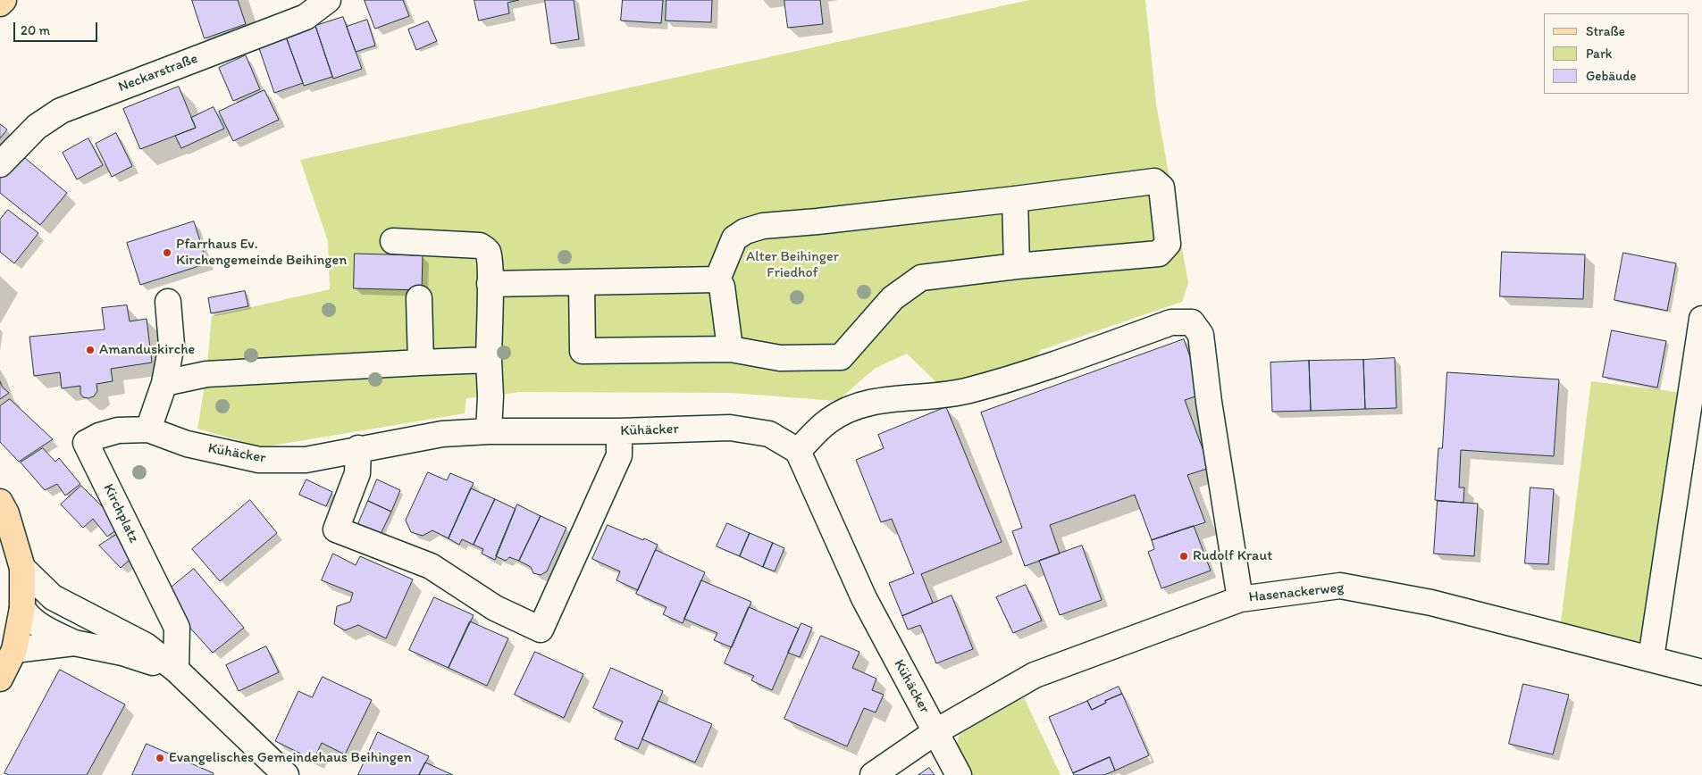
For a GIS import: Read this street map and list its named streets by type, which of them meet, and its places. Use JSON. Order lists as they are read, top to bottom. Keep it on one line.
{"streets":{"street":["Neckarstraße","Kühäcker","Kirchplatz","Hasenackerweg"]},"crossings":[["Kühäcker","Kirchplatz"],["Kühäcker","Hasenackerweg"]],"parks":["Alter Beihinger Friedhof"],"places":["Pfarrhaus Ev. Kirchengemeinde Beihingen","Amanduskirche","Rudolf Kraut","Evangelisches Gemeindehaus Beihingen"],"legend":["Straße","Park","Gebäude"],"scale_bar":"20 m"}
